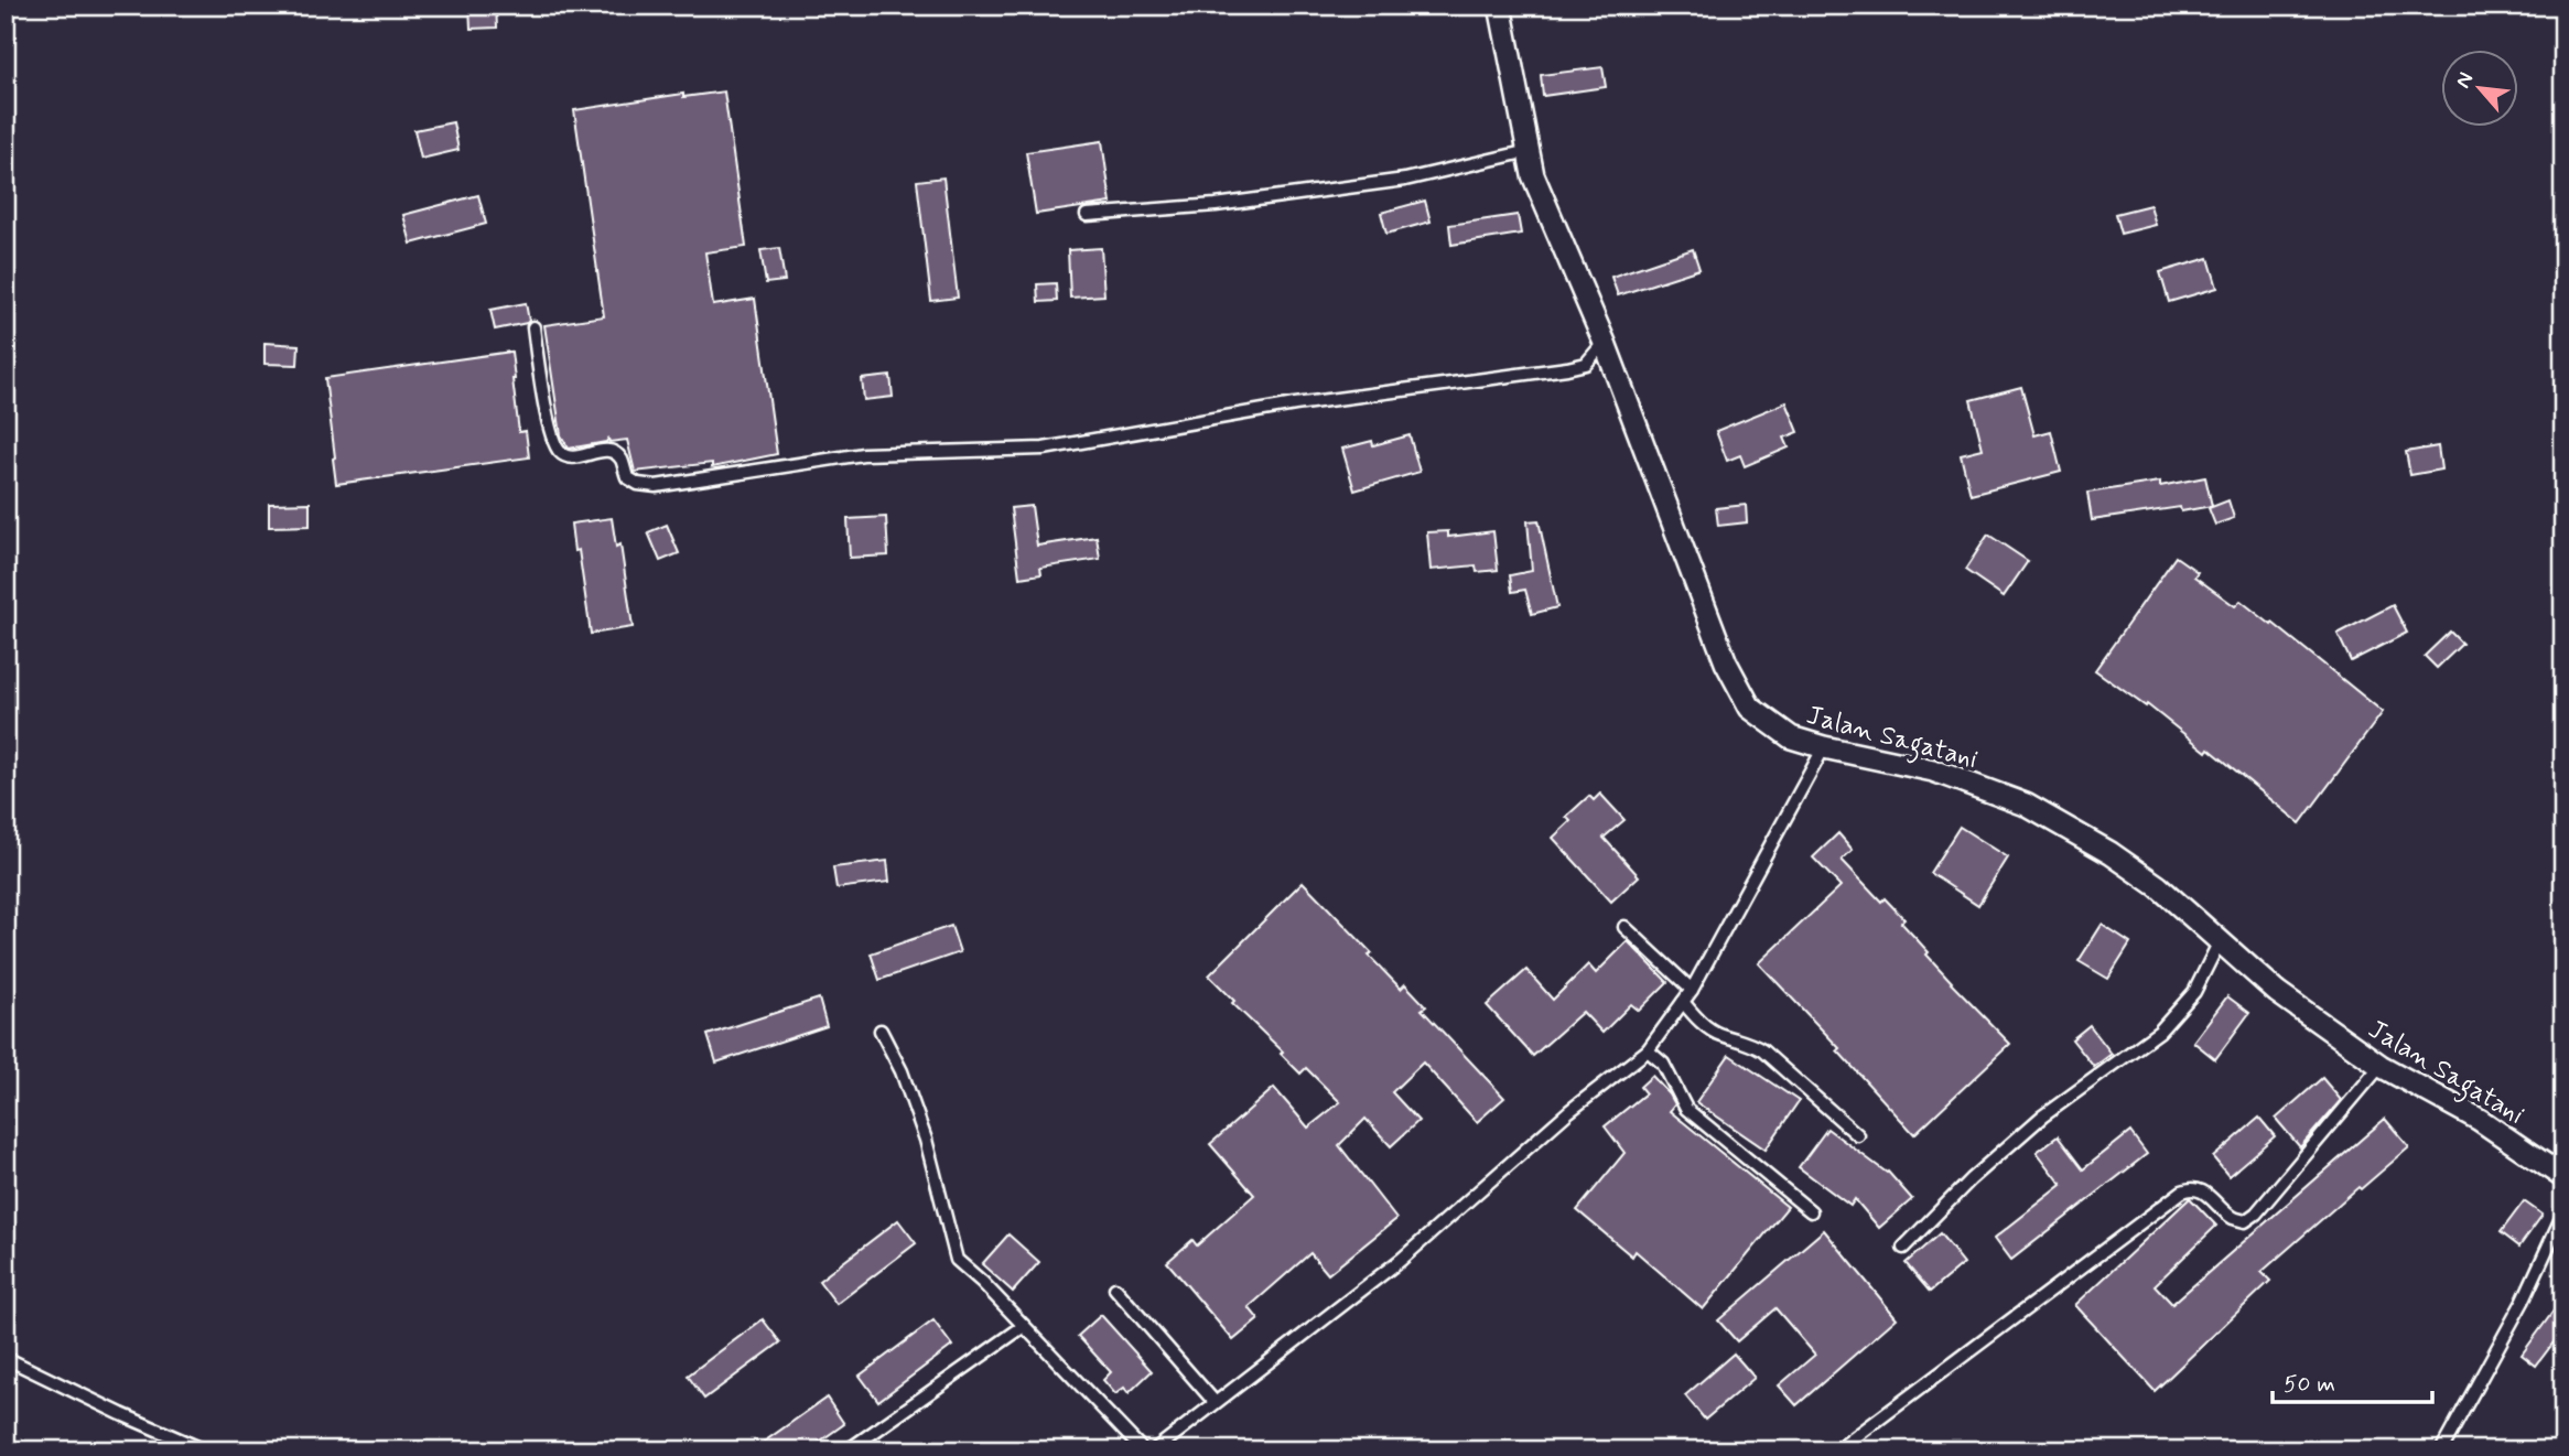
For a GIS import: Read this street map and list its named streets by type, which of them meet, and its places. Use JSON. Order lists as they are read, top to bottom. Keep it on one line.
{"streets":{"street":["Jalan Sagatani"]},"scale_bar":"50 m","north":"top left"}
